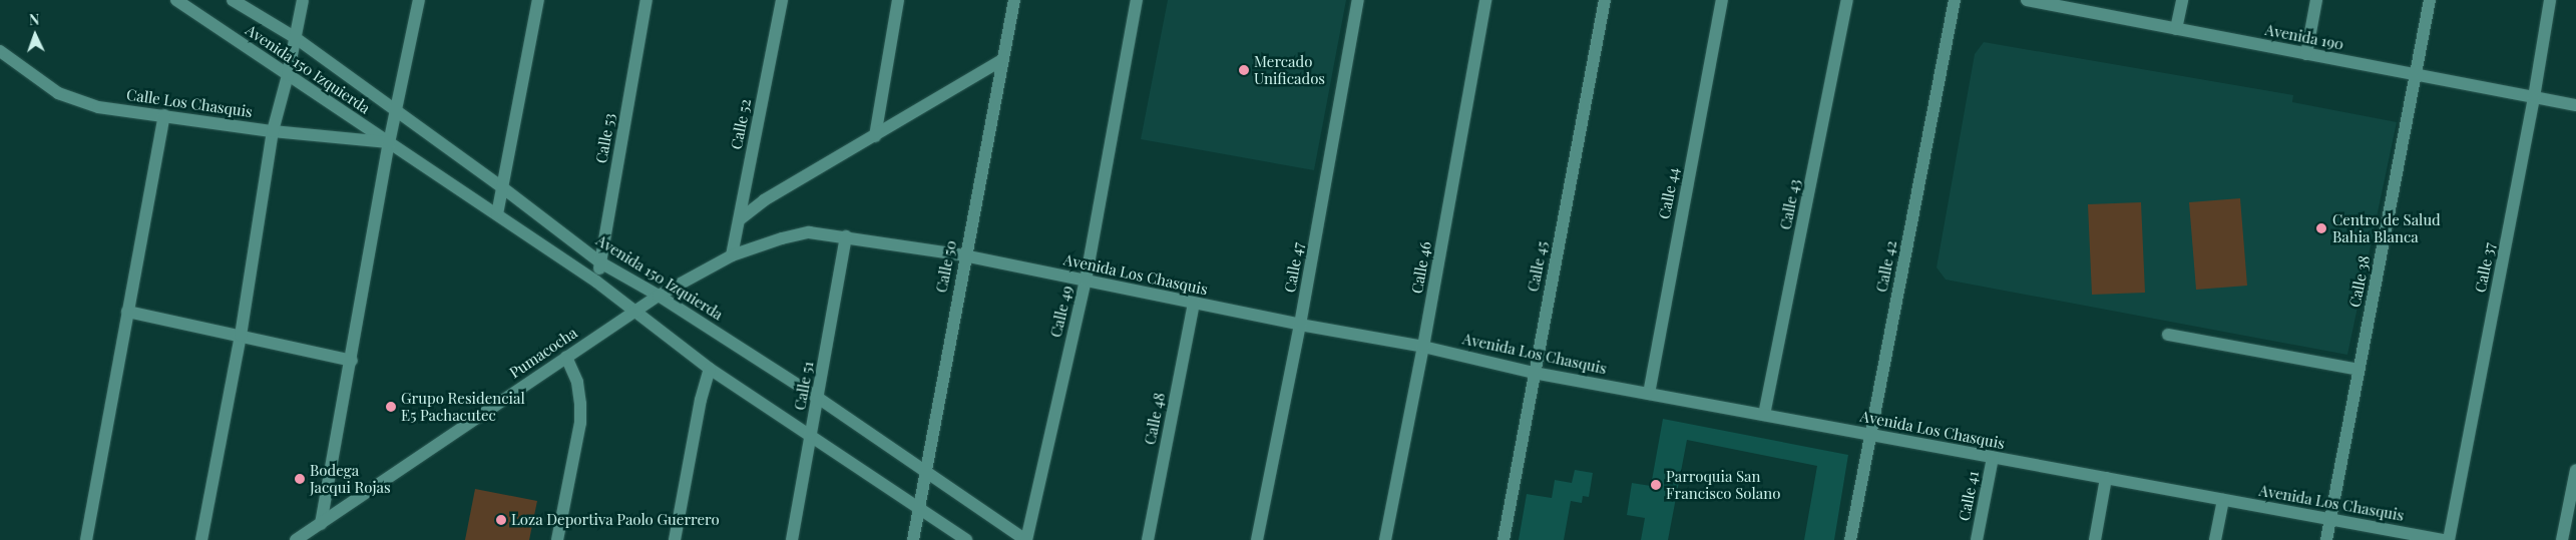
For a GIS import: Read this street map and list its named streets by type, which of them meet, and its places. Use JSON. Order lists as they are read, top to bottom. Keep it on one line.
{"streets":{"street":["Avenida 190","Avenida 150 Izquierda","Calle Los Chasquis","Calle 52","Calle 53","Calle 44","Calle 43","Calle 50","Calle 45","Calle 42","Calle 47","Calle 46","Calle 37","Avenida Los Chasquis","Calle 38","Calle 49","Pumacocha","Calle 51","Calle 48","Calle 41"]},"crossings":[["Avenida 190","Calle 37"],["Avenida 190","Calle 38"],["Avenida 150 Izquierda","Calle Los Chasquis"],["Avenida 150 Izquierda","Calle 53"],["Avenida 150 Izquierda","Calle 50"],["Avenida 150 Izquierda","Avenida Los Chasquis"],["Avenida 150 Izquierda","Calle 49"],["Avenida 150 Izquierda","Pumacocha"],["Avenida 150 Izquierda","Calle 51"],["Calle 52","Avenida Los Chasquis"],["Calle 44","Avenida Los Chasquis"],["Calle 43","Avenida Los Chasquis"],["Calle 50","Avenida Los Chasquis"],["Calle 45","Avenida Los Chasquis"],["Calle 42","Avenida Los Chasquis"],["Calle 47","Avenida Los Chasquis"],["Calle 46","Avenida Los Chasquis"],["Avenida Los Chasquis","Calle 38"],["Avenida Los Chasquis","Calle 49"],["Avenida Los Chasquis","Pumacocha"],["Avenida Los Chasquis","Calle 51"],["Avenida Los Chasquis","Calle 48"],["Avenida Los Chasquis","Calle 41"]],"places":["Mercado Unificados","Centro de Salud Bahia Blanca","Grupo Residencial E5 Pachacutec","Bodega Jacqui Rojas","Parroquia San Francisco Solano","Loza Deportiva Paolo Guerrero"],"north":"top"}
